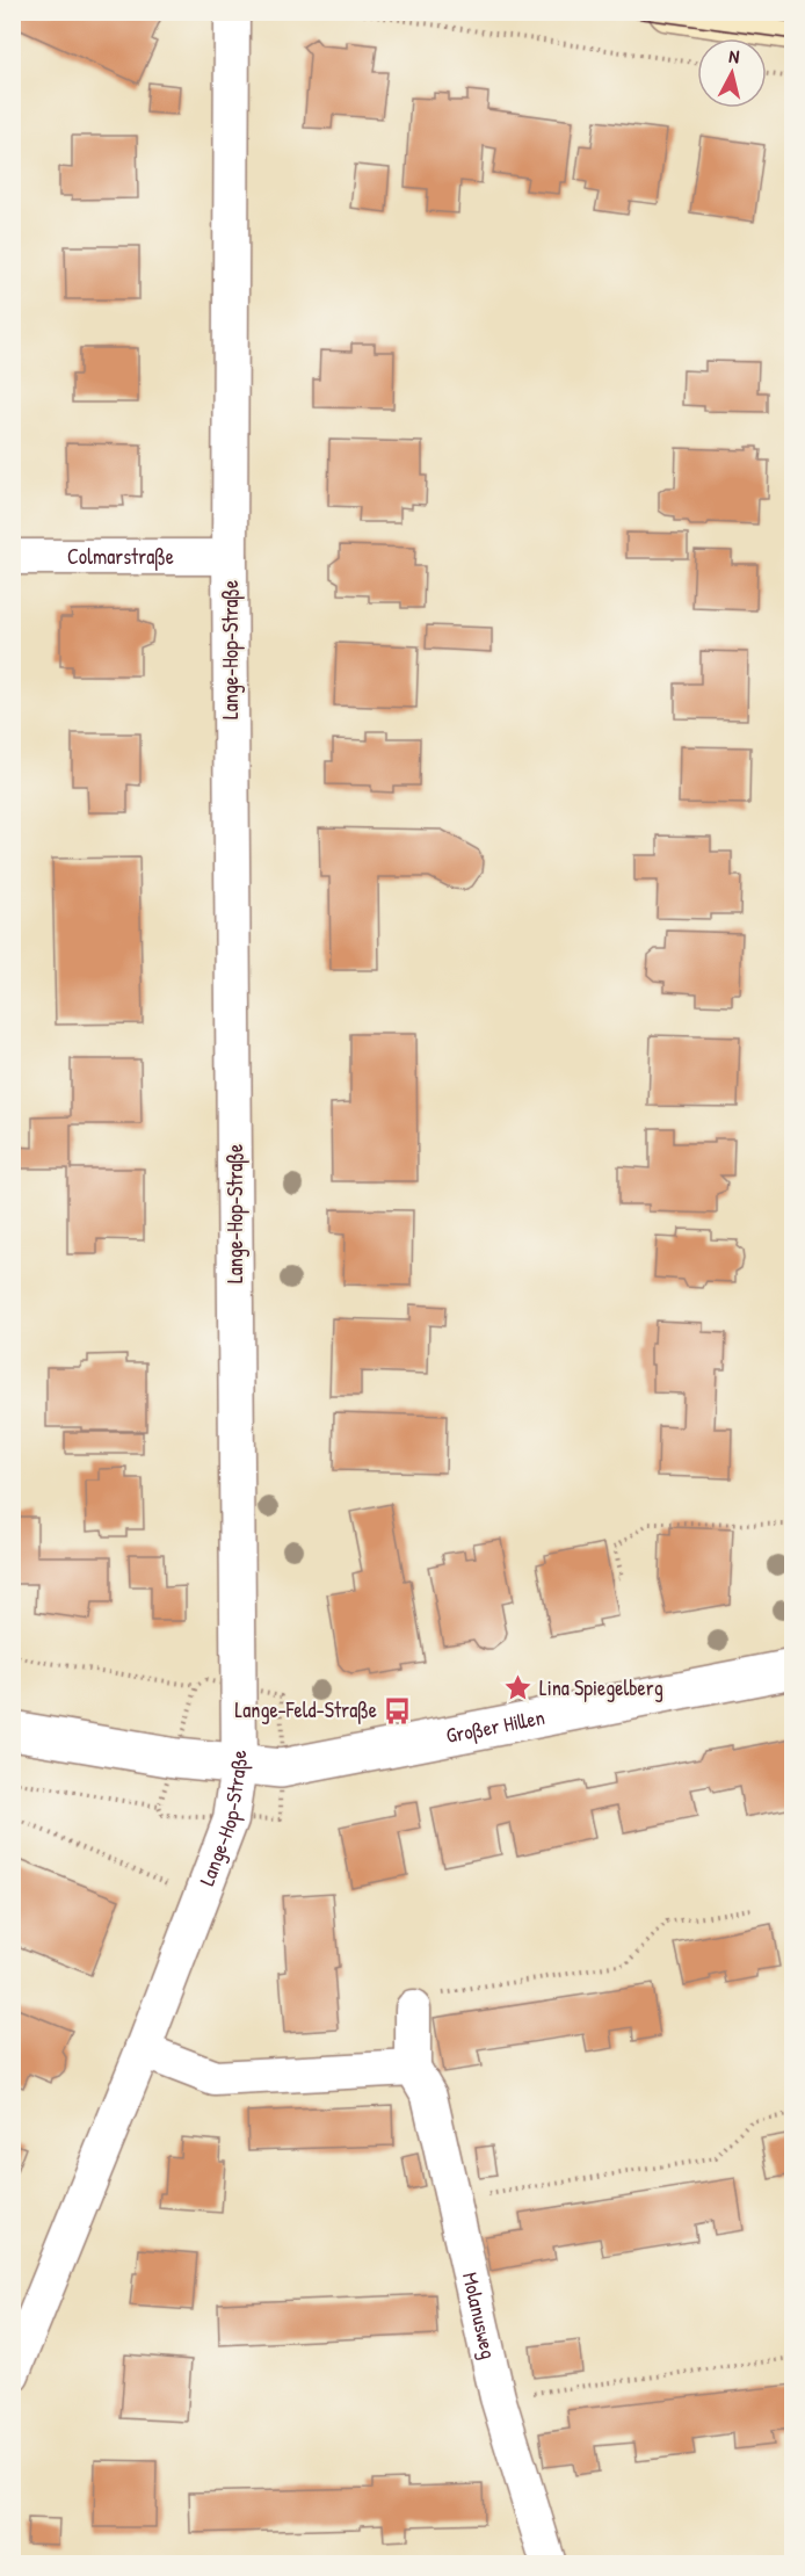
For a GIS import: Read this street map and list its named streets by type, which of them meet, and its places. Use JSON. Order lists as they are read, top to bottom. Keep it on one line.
{"streets":{"street":["Colmarstraße","Lange-Hop-Straße","Großer Hillen","Molanusweg"]},"crossings":[["Colmarstraße","Lange-Hop-Straße"],["Lange-Hop-Straße","Großer Hillen"]],"places":{"place":["Lina Spiegelberg"],"bus stop":["Lange-Feld-Straße"]},"north":"top"}
